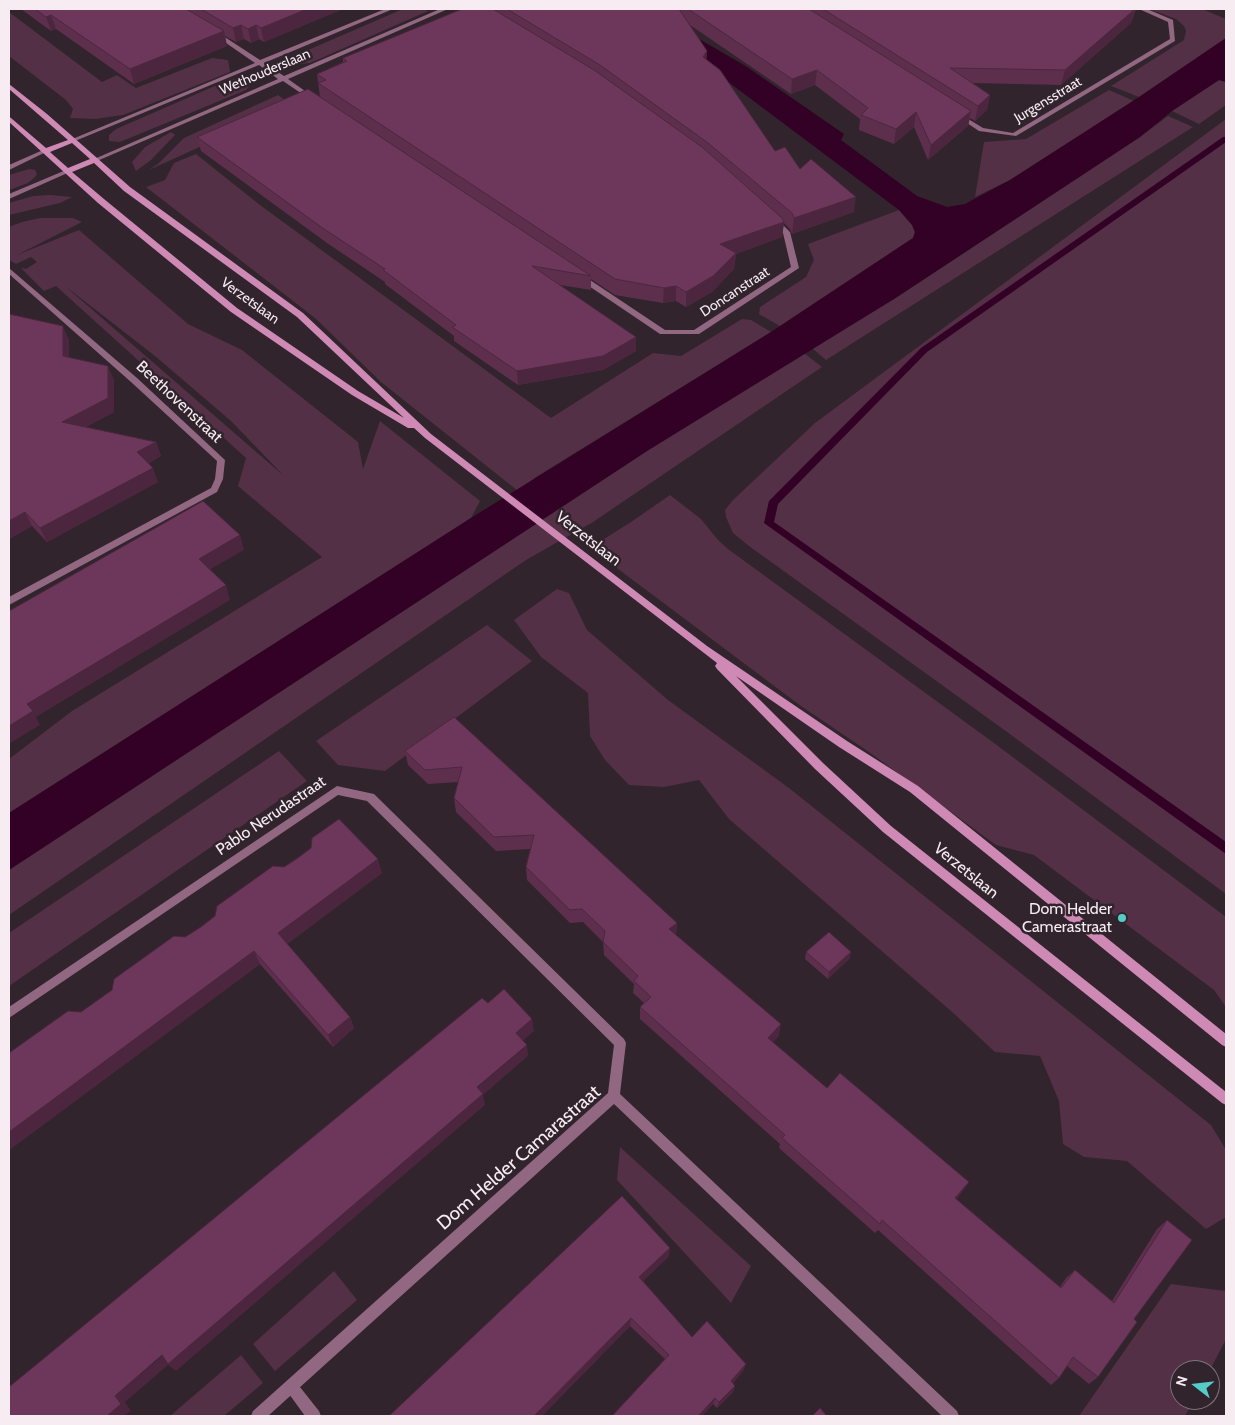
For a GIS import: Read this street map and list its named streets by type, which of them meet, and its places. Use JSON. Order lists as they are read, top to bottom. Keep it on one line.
{"streets":{"main road":["Verzetslaan"],"street":["Wethouderslaan","Jurgensstraat","Doncanstraat","Beethovenstraat","Pablo Nerudastraat","Dom Helder Camarastraat"]},"crossings":[["Wethouderslaan","Verzetslaan"],["Pablo Nerudastraat","Dom Helder Camarastraat"]],"places":["Dom Helder Camerastraat"],"north":"left"}
